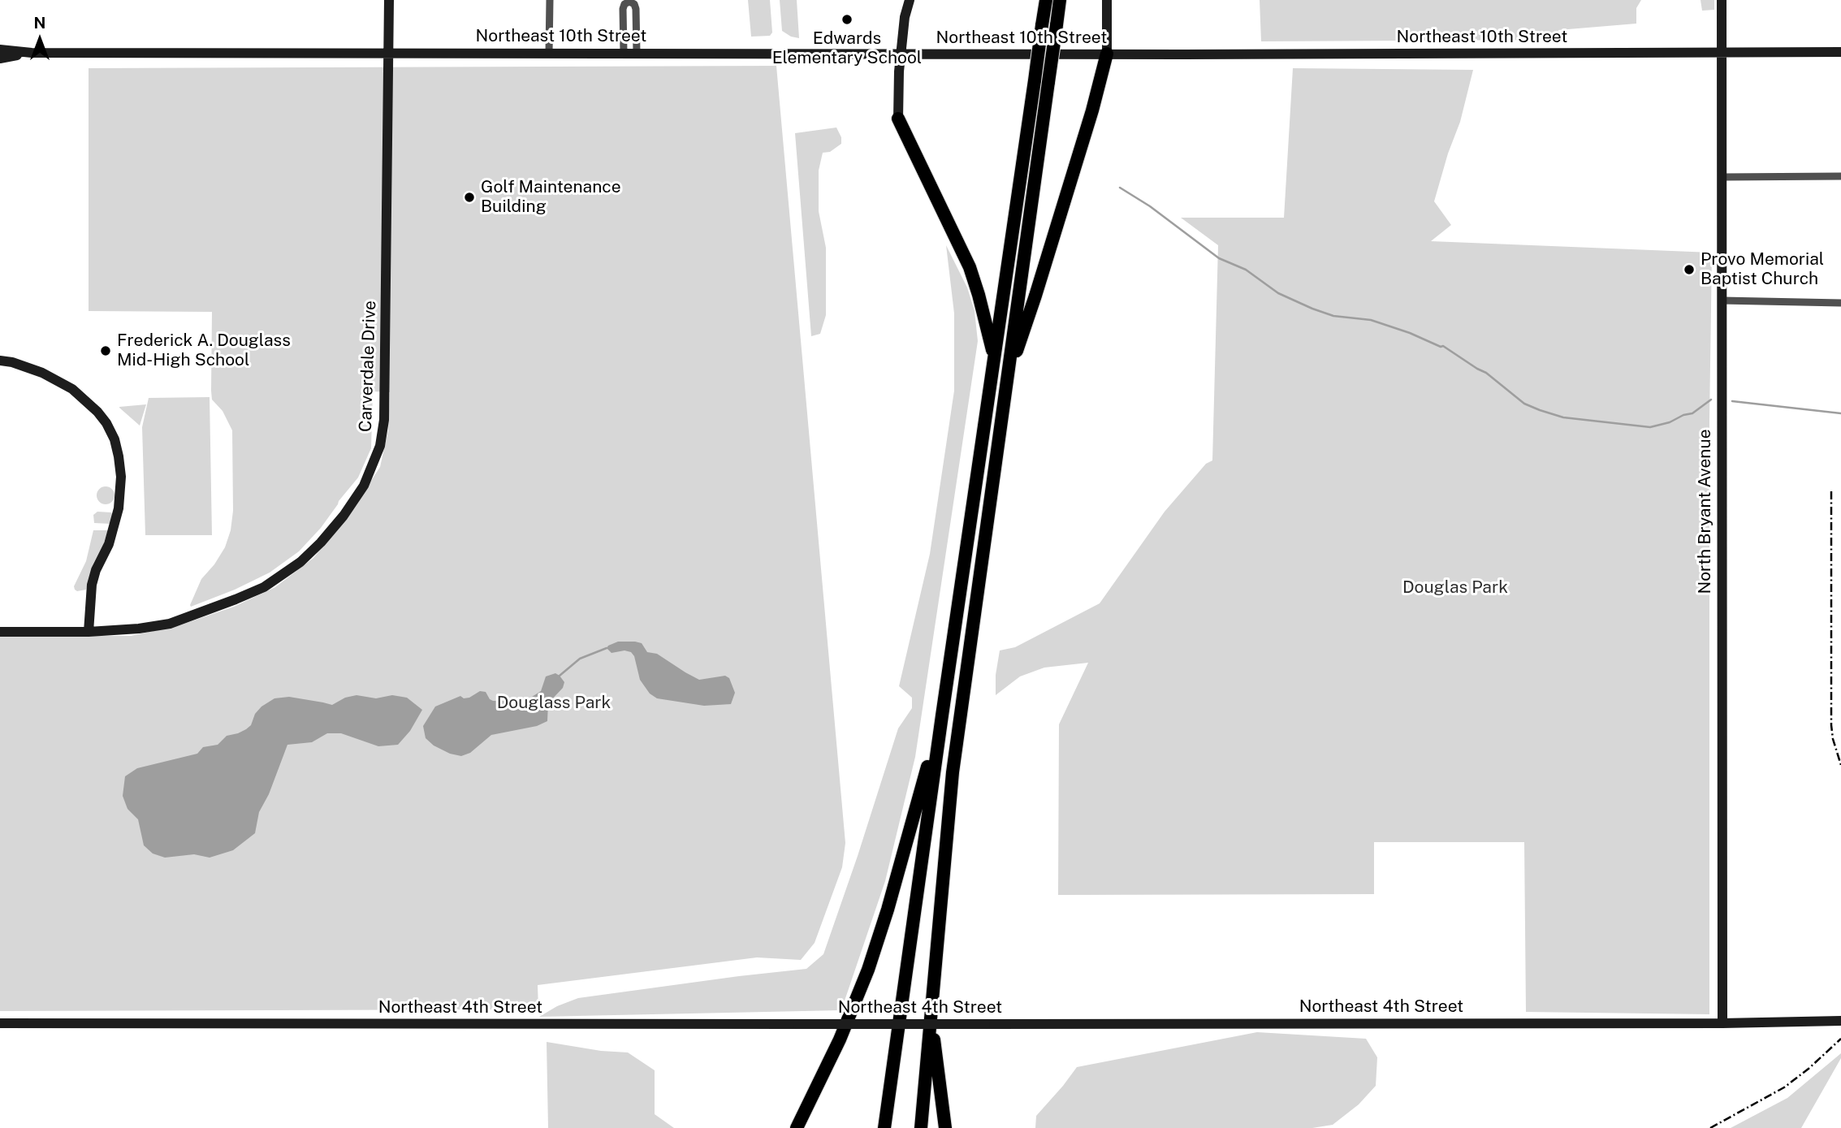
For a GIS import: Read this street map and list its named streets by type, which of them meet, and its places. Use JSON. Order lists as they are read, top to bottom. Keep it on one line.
{"streets":{"street":["Northeast 10th Street","Carverdale Drive","North Bryant Avenue","Northeast 4th Street"]},"crossings":[["Northeast 10th Street","Carverdale Drive"],["Northeast 10th Street","North Bryant Avenue"],["North Bryant Avenue","Northeast 4th Street"]],"parks":["Douglas Park","Douglass Park"],"places":["Edwards Elementary School","Golf Maintenance Building","Provo Memorial Baptist Church","Frederick A. Douglass Mid-High School"],"north":"top"}
